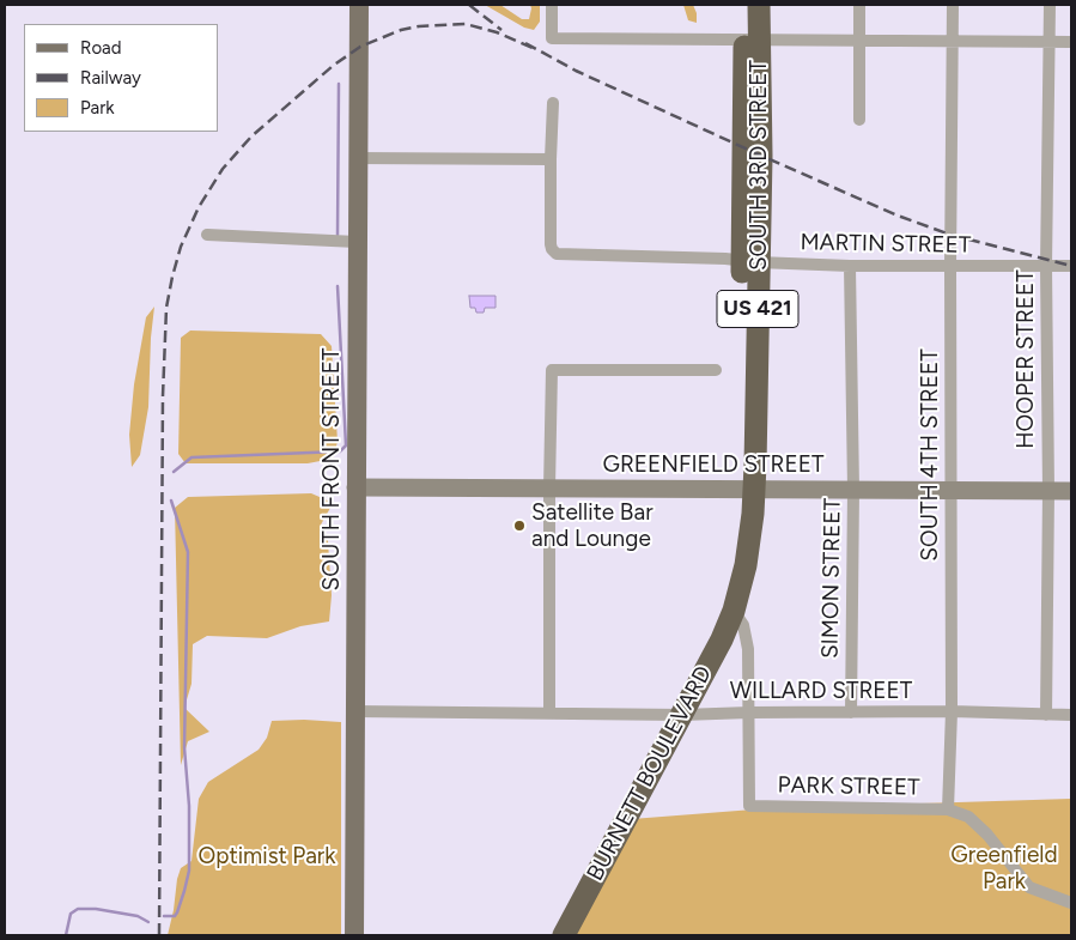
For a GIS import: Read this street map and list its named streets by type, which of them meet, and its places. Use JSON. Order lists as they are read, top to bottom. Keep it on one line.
{"streets":{"highway":["SOUTH 3RD STREET","US 421","BURNETT BOULEVARD"],"main road":["SOUTH FRONT STREET"],"street":["MARTIN STREET","HOOPER STREET","SOUTH 4TH STREET","GREENFIELD STREET","SIMON STREET","WILLARD STREET","PARK STREET"]},"crossings":[["SOUTH 3RD STREET","MARTIN STREET"],["SOUTH 3RD STREET","GREENFIELD STREET"],["SOUTH 3RD STREET","BURNETT BOULEVARD"],["MARTIN STREET","HOOPER STREET"],["MARTIN STREET","SOUTH 4TH STREET"],["MARTIN STREET","SIMON STREET"],["HOOPER STREET","GREENFIELD STREET"],["HOOPER STREET","WILLARD STREET"],["SOUTH 4TH STREET","GREENFIELD STREET"],["SOUTH 4TH STREET","WILLARD STREET"],["SOUTH 4TH STREET","PARK STREET"],["GREENFIELD STREET","SOUTH FRONT STREET"],["GREENFIELD STREET","SIMON STREET"],["SOUTH FRONT STREET","WILLARD STREET"],["SIMON STREET","WILLARD STREET"],["WILLARD STREET","BURNETT BOULEVARD"],["WILLARD STREET","PARK STREET"]],"parks":["Greenfield Park","Optimist Park"],"places":["Satellite Bar and Lounge"],"legend":["Road","Railway","Park"]}
